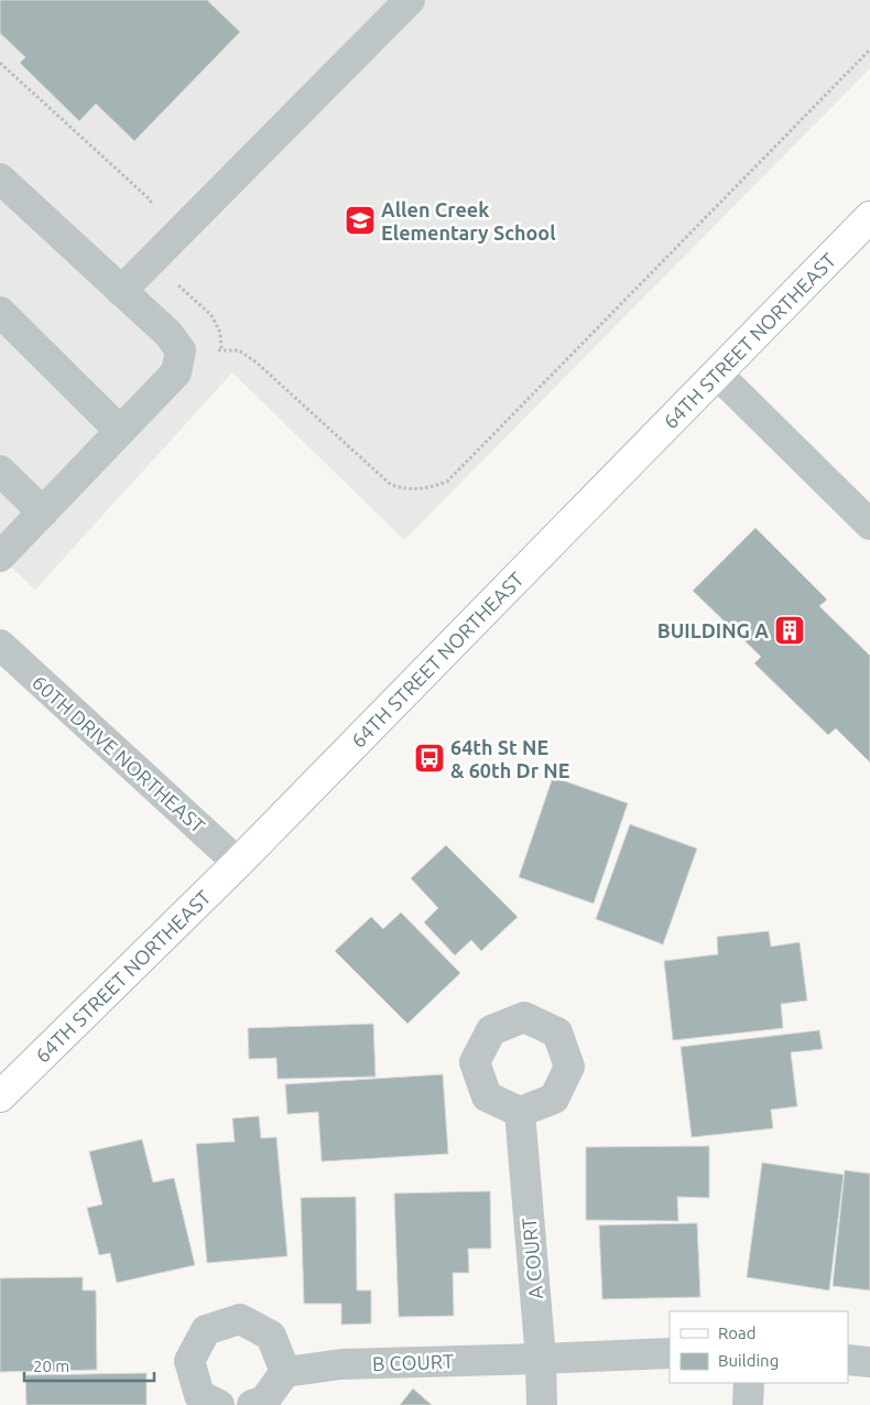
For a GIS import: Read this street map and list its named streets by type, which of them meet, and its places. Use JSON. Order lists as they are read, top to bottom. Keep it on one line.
{"streets":{"main road":["64TH STREET NORTHEAST"],"street":["60TH DRIVE NORTHEAST","A COURT","B COURT"]},"crossings":[["64TH STREET NORTHEAST","60TH DRIVE NORTHEAST"],["A COURT","B COURT"]],"places":{"school or university":["Allen Creek Elementary School"],"building":["BUILDING A"],"bus stop":["64th St NE & 60th Dr NE"]},"legend":["Road","Building"],"scale_bar":"20 m"}
